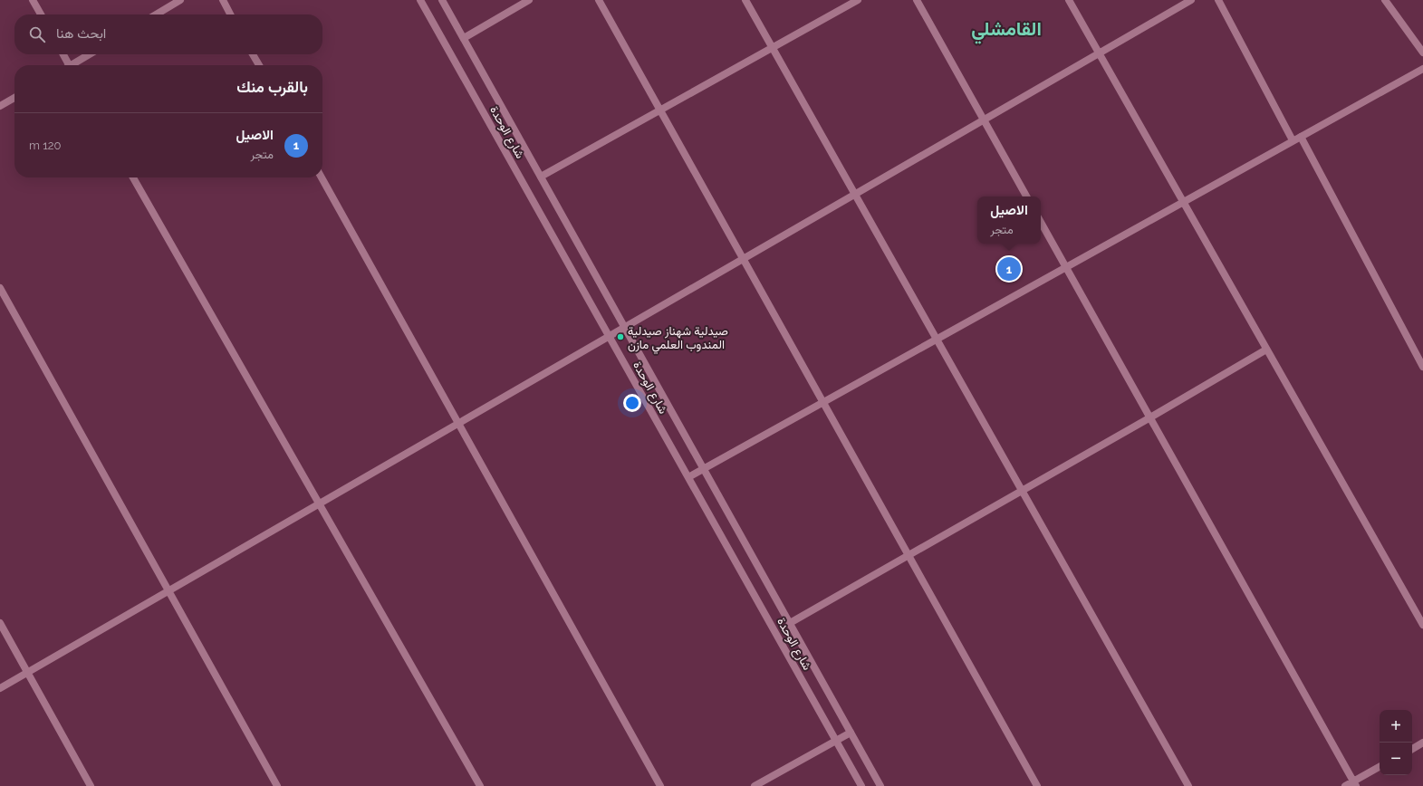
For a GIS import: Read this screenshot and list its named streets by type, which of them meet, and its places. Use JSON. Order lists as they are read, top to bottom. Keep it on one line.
{"streets":{"street":["شارع الوحدة"]},"districts":["القامشلي"],"places":["صيدلية شهناز صيدلية المندوب العلمي مازن"],"page":{"search":"ابحث هنا","heading":"بالقرب منك","list":[{"mark":"1","name":"الاصيل","note":"متجر","value":"120 m"}],"popup":["الاصيل","متجر"],"pins":"1","map_buttons":["+","−"]}}
